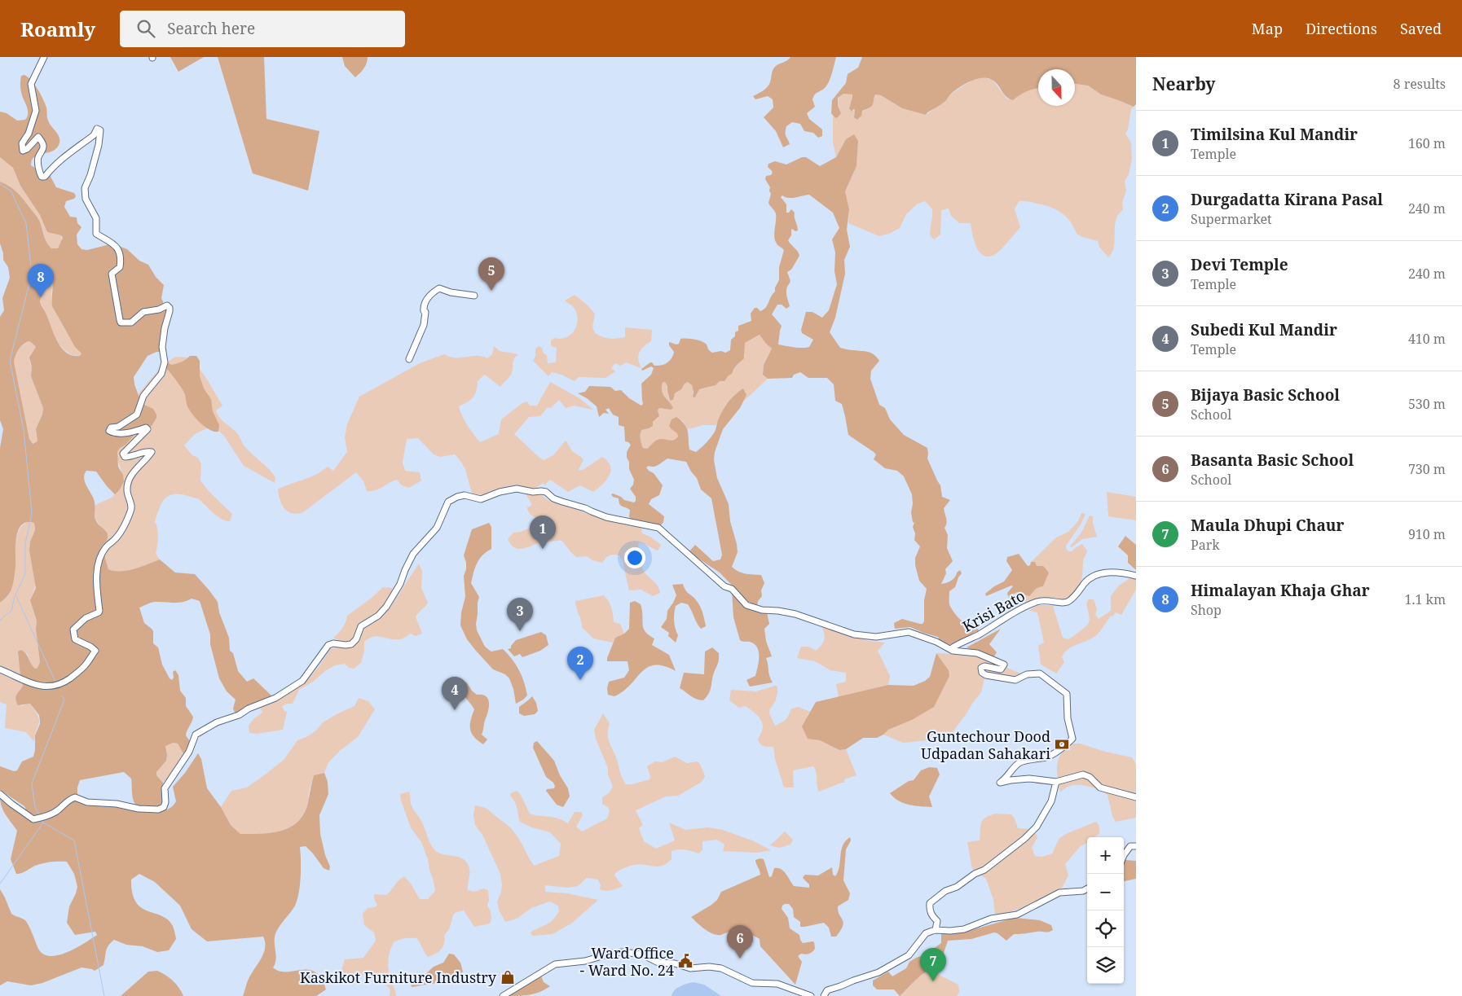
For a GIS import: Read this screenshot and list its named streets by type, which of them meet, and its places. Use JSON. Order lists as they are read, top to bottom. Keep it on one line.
{"streets":{"street":["Krisi Bato"]},"places":{"bank":["Guntechour Dood Udpadan Sahakari"],"public building":["Ward Office - Ward No. 24"],"shop":["Kaskikot Furniture Industry"]},"north":"bottom","page":{"header":"Roamly","search":"Search here","nav":["Map","Directions","Saved"],"heading":["Nearby","8 results"],"list":[{"mark":"1","name":"Timilsina Kul Mandir","note":"Temple","value":"160 m"},{"mark":"2","name":"Durgadatta Kirana Pasal","note":"Supermarket","value":"240 m"},{"mark":"3","name":"Devi Temple","note":"Temple","value":"240 m"},{"mark":"4","name":"Subedi Kul Mandir","note":"Temple","value":"410 m"},{"mark":"5","name":"Bijaya Basic School","note":"School","value":"530 m"},{"mark":"6","name":"Basanta Basic School","note":"School","value":"730 m"},{"mark":"7","name":"Maula Dhupi Chaur","note":"Park","value":"910 m"},{"mark":"8","name":"Himalayan Khaja Ghar","note":"Shop","value":"1.1 km"}],"pins":["5","8","1","3","2","4","6","7"],"map_buttons":["+","−"]}}
